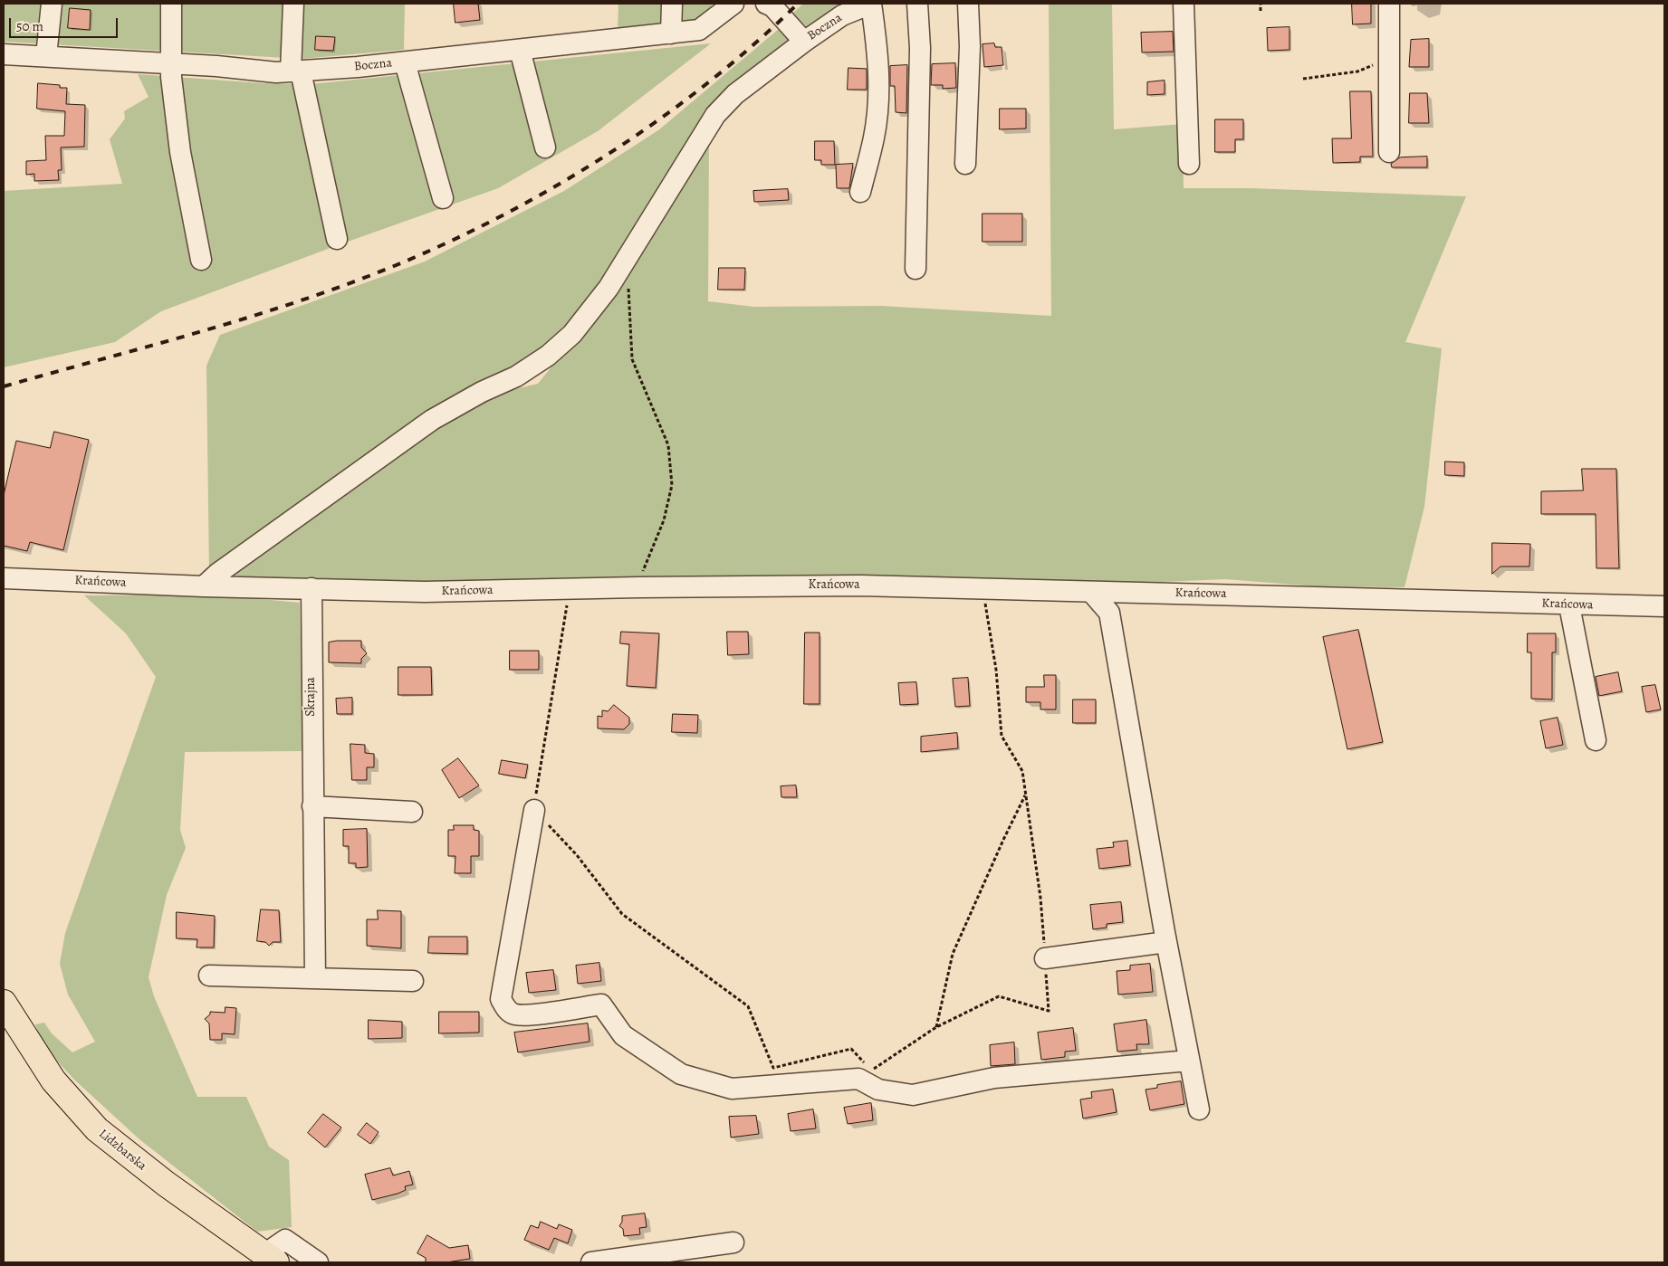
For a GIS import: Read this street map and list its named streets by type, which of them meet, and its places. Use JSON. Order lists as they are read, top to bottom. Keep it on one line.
{"streets":{"main road":["Lidzbarska"],"street":["Boczna","Krańcowa","Skrajna"]},"crossings":[["Krańcowa","Skrajna"]],"scale_bar":"50 m"}
